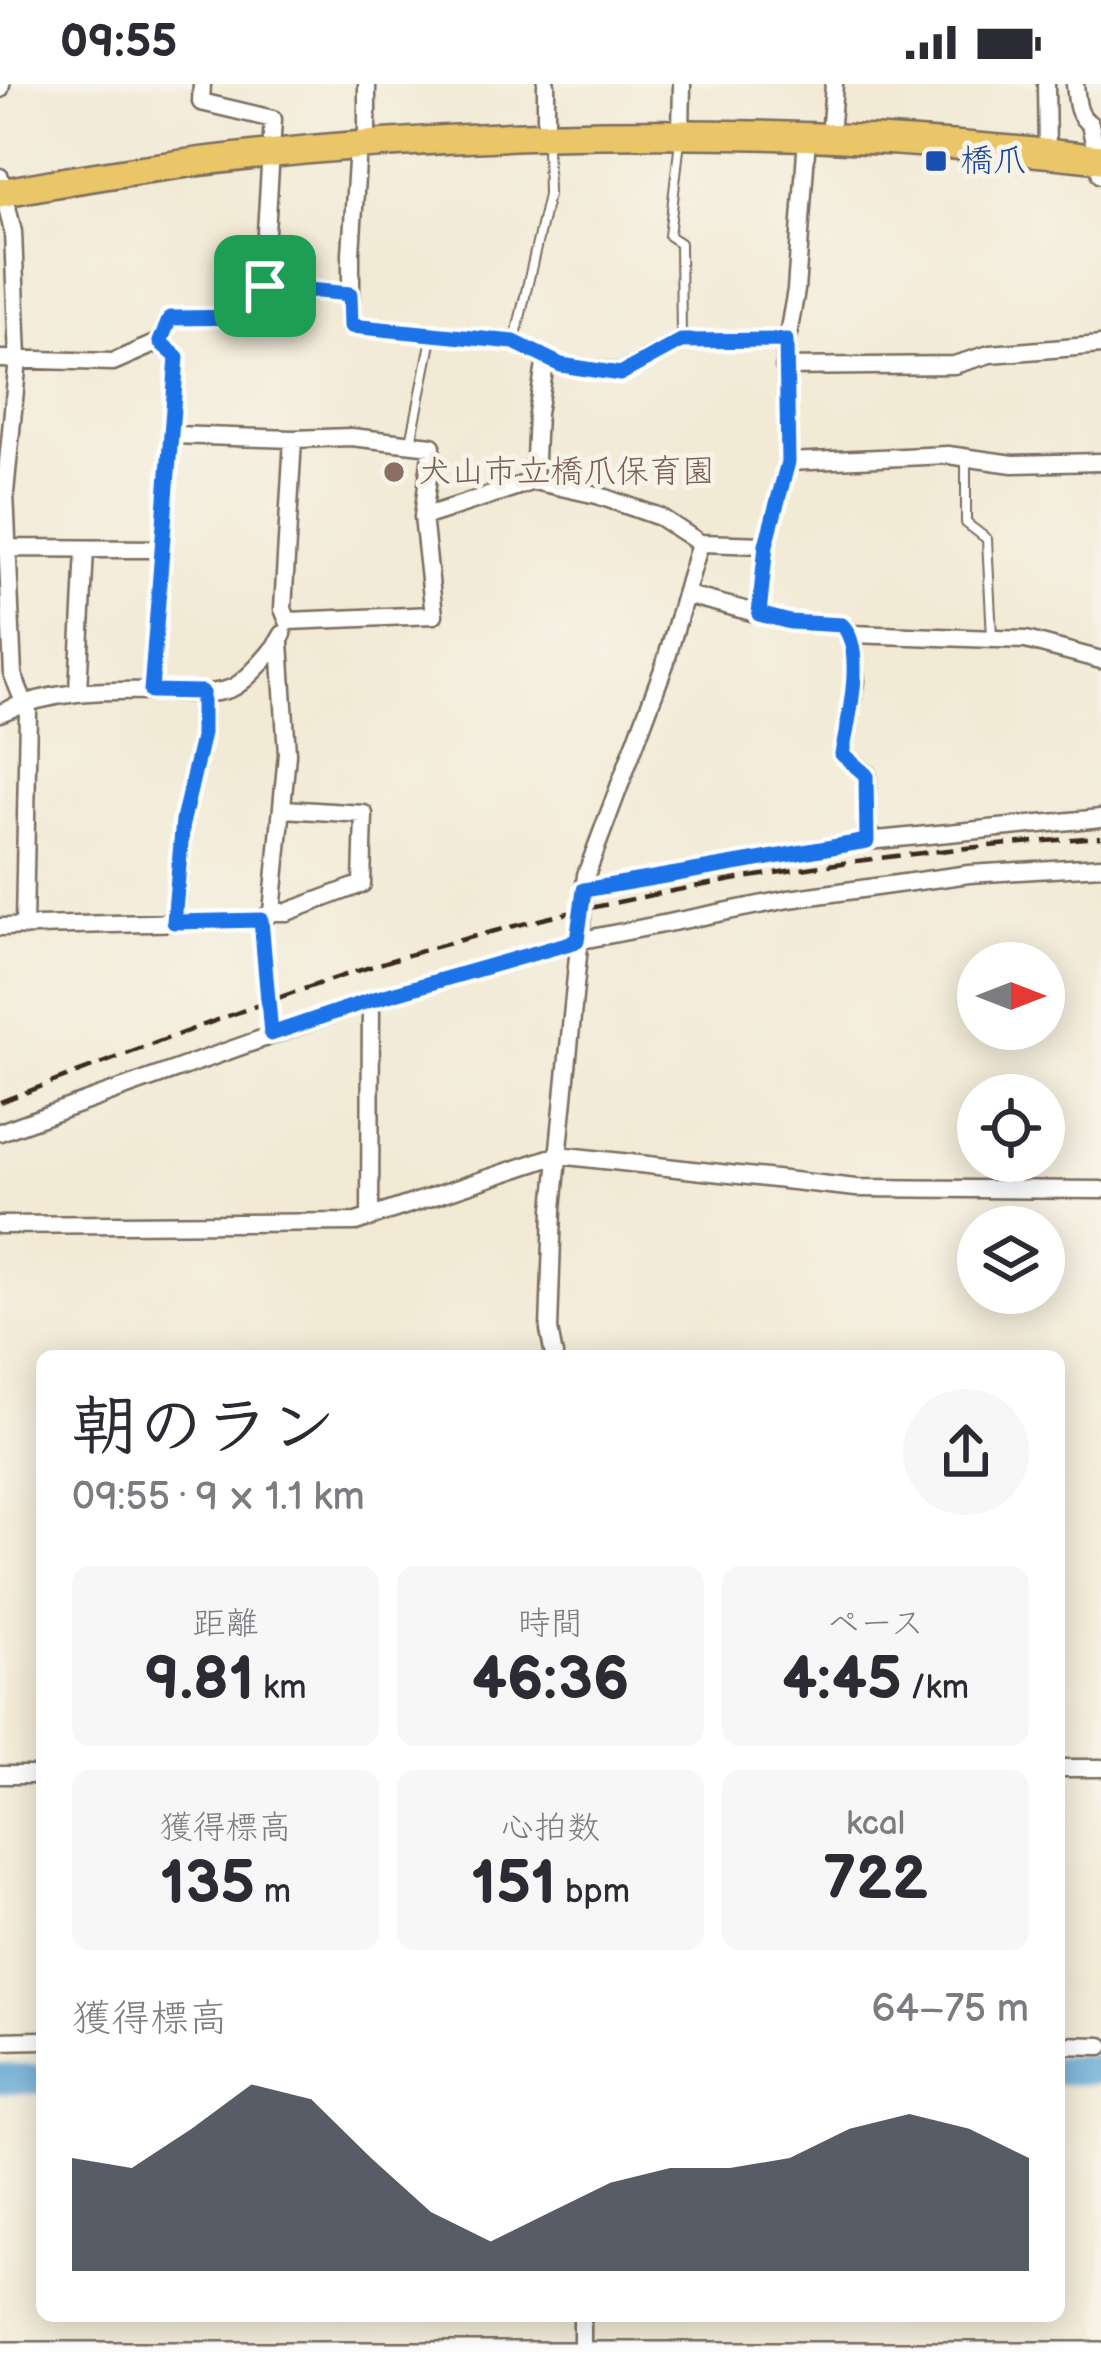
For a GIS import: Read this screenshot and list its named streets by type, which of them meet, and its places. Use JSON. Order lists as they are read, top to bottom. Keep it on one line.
{"places":{"transit":["橋爪"],"other":["犬山市立橋爪保育園"]},"north":"right","page":{"status":"09:55","heading":["朝のラン","09:55 · 9 × 1.1 km"],"stats":[["距離","9.81 km"],["時間","46:36"],["ペース","4:45 /km"],["獲得標高","135 m"],["心拍数","151 bpm"],["kcal","722"]],"chart":["獲得標高","64–75 m"]}}
